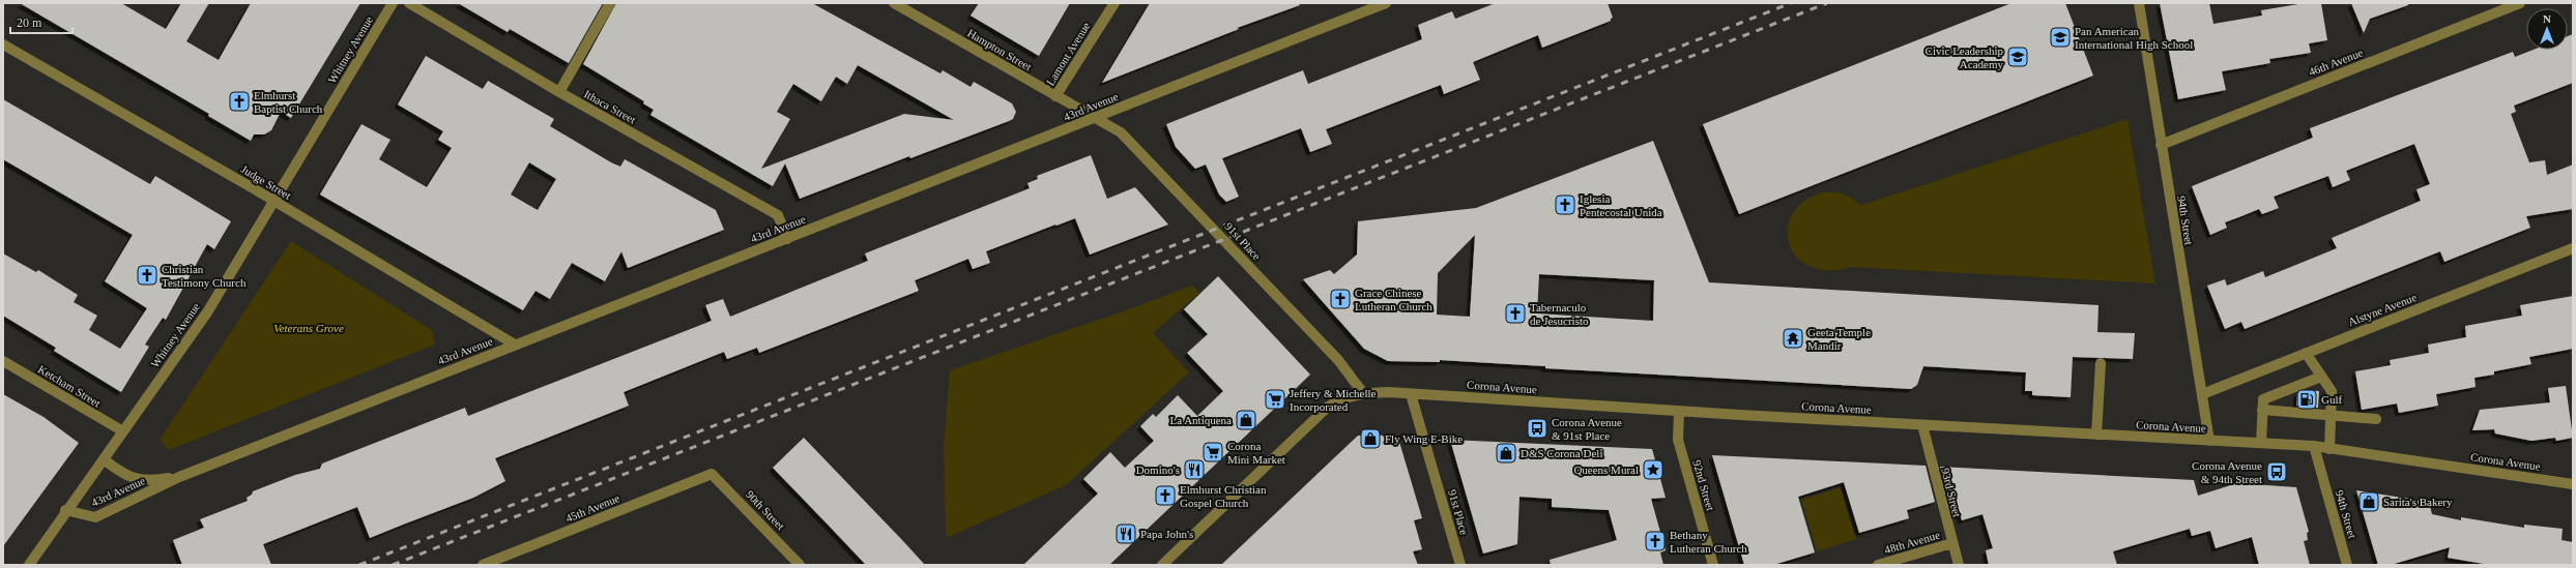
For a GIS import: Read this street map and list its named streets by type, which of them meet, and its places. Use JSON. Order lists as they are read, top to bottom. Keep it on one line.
{"streets":{"street":["Whitney Avenue","Hampton Street","Lamont Avenue","46th Avenue","Ithaca Street","43rd Avenue","Judge Street","94th Street","91st Place","Alstyne Avenue","Ketcham Street","Corona Avenue","92nd Street","93rd Street","45th Avenue","90th Street","48th Avenue"]},"crossings":[["Whitney Avenue","43rd Avenue"],["Whitney Avenue","Judge Street"],["Whitney Avenue","Ketcham Street"],["Hampton Street","Lamont Avenue"],["Hampton Street","43rd Avenue"],["Hampton Street","91st Place"],["46th Avenue","94th Street"],["Ithaca Street","43rd Avenue"],["43rd Avenue","Judge Street"],["43rd Avenue","91st Place"],["94th Street","Alstyne Avenue"],["94th Street","Corona Avenue"],["91st Place","Corona Avenue"],["Corona Avenue","92nd Street"],["Corona Avenue","93rd Street"],["93rd Street","48th Avenue"],["45th Avenue","90th Street"]],"parks":["Veterans Grove"],"places":{"school or university":["Pan American International High School","Civic Leadership Academy"],"church":["Elmhurst Baptist Church","Iglesia Pentecostal Unida","Christian Testimony Church","Grace Chinese Lutheran Church","Tabernaculo de Jesucristo","Elmhurst Christian Gospel Church","Bethany Lutheran Church"],"temple":["Geeta Temple Mandir"],"supermarket":["Jeffery & Michelle Incorporated","Corona Mini Market"],"fuel station":["Gulf"],"shop":["La Antiquena","Fly Wing E-Bike","D&S Corona Deli","Sarita's Bakery"],"bus stop":["Corona Avenue & 91st Place","Corona Avenue & 94th Street"],"restaurant":["Domino's","Papa John's"],"place":["Queens Mural"]},"scale_bar":"20 m","north":"top"}
